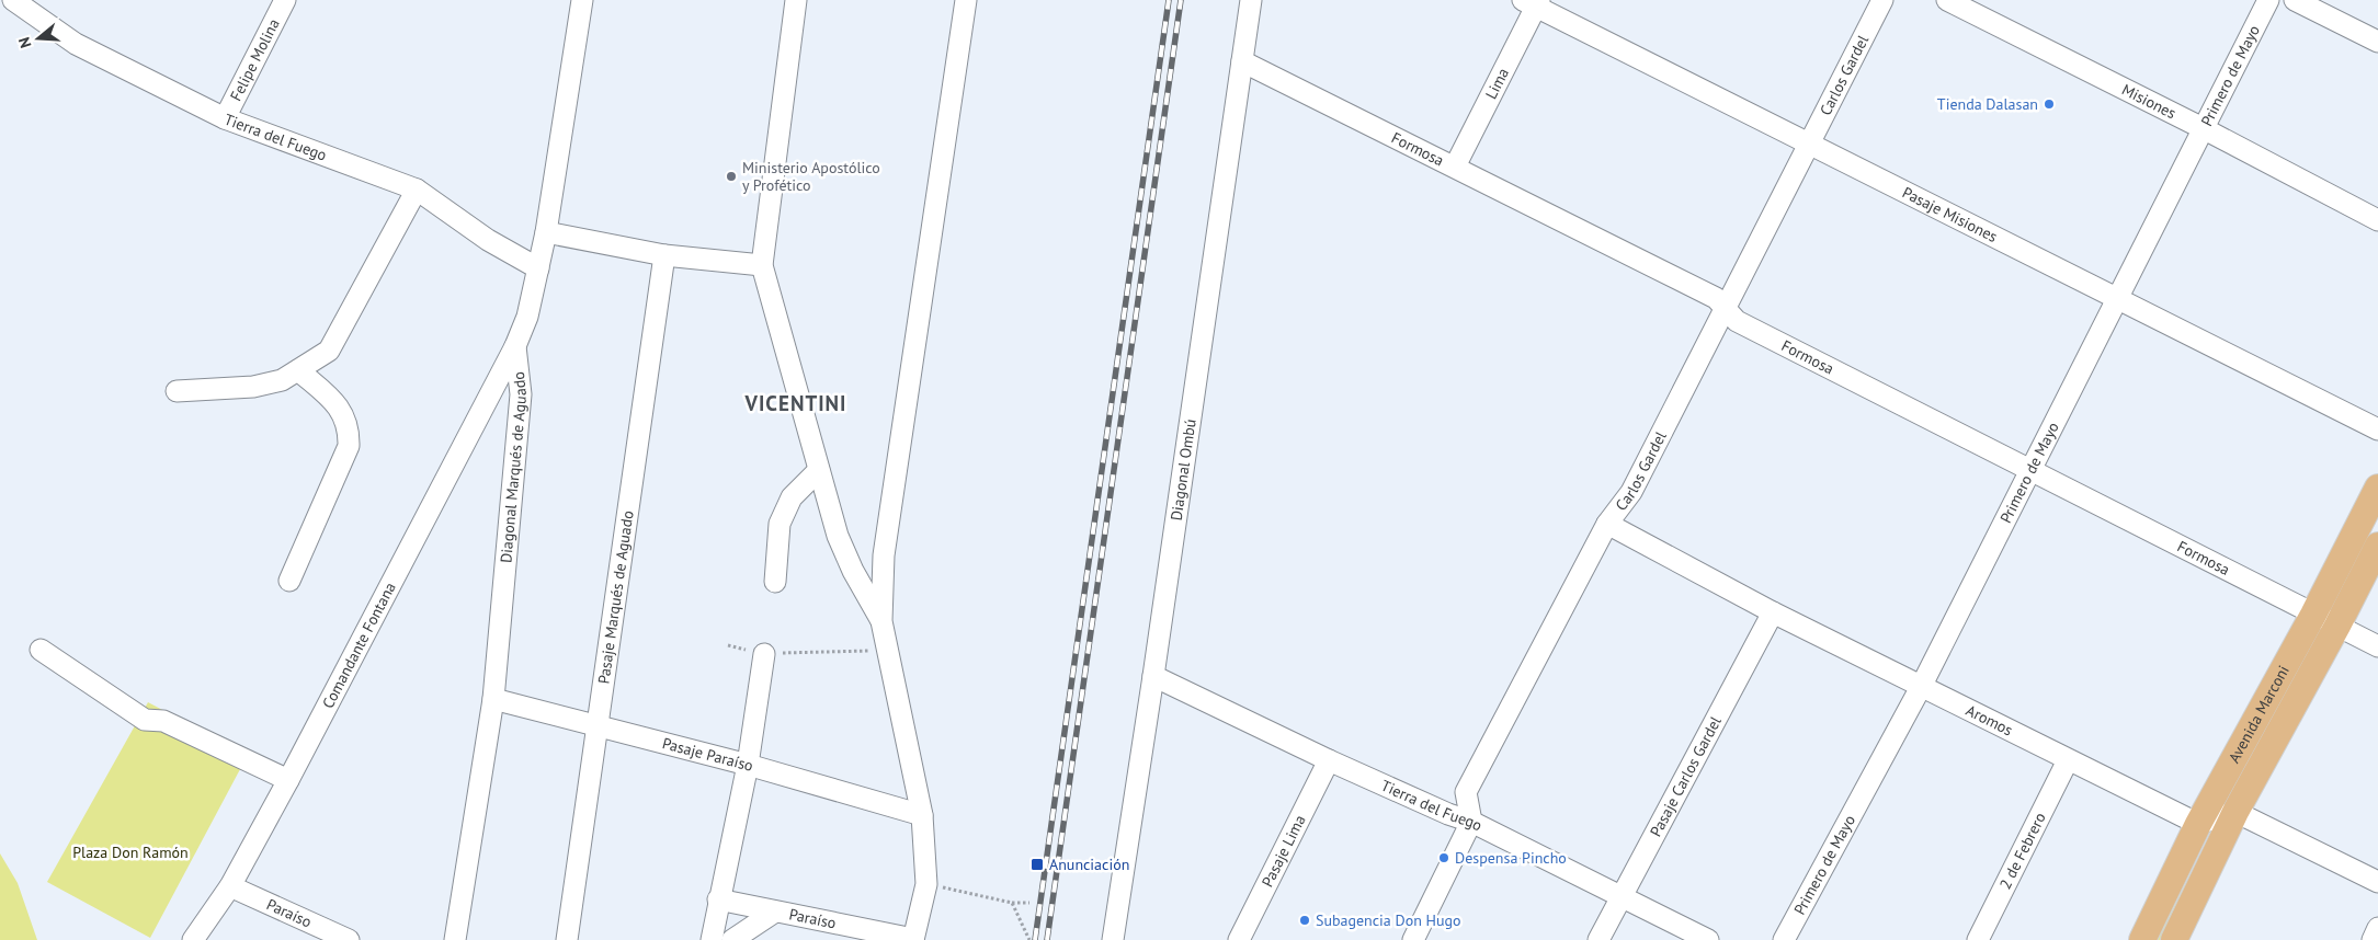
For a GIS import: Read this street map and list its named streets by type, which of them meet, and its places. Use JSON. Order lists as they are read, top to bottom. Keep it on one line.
{"streets":{"main road":["Avenida Marconi"],"street":["Felipe Molina","Carlos Gardel","Primero de Mayo","Lima","Misiones","Tierra del Fuego","Formosa","Pasaje Misiones","Diagonal Marqués de Aguado","Diagonal Ombú","Pasaje Marqués de Aguado","Comandante Fontana","Aromos","Pasaje Paraíso","Pasaje Carlos Gardel","Pasaje Lima","2 de Febrero","Paraíso"]},"crossings":[["Felipe Molina","Tierra del Fuego"],["Carlos Gardel","Tierra del Fuego"],["Carlos Gardel","Formosa"],["Carlos Gardel","Pasaje Misiones"],["Carlos Gardel","Aromos"],["Primero de Mayo","Misiones"],["Primero de Mayo","Formosa"],["Primero de Mayo","Pasaje Misiones"],["Primero de Mayo","Aromos"],["Lima","Formosa"],["Lima","Pasaje Misiones"],["Tierra del Fuego","Diagonal Marqués de Aguado"],["Tierra del Fuego","Diagonal Ombú"],["Tierra del Fuego","Pasaje Carlos Gardel"],["Tierra del Fuego","Pasaje Lima"],["Formosa","Diagonal Ombú"],["Formosa","Avenida Marconi"],["Diagonal Marqués de Aguado","Comandante Fontana"],["Diagonal Marqués de Aguado","Pasaje Paraíso"],["Pasaje Marqués de Aguado","Pasaje Paraíso"],["Comandante Fontana","Paraíso"],["Avenida Marconi","Aromos"],["Aromos","Pasaje Carlos Gardel"],["Aromos","2 de Febrero"]],"districts":["VICENTINI"],"parks":["Plaza Don Ramón"],"places":{"other":["Tienda Dalasan","Ministerio Apostólico y Profético","Despensa Pincho","Subagencia Don Hugo"],"transit":["Anunciación"]},"north":"left"}
